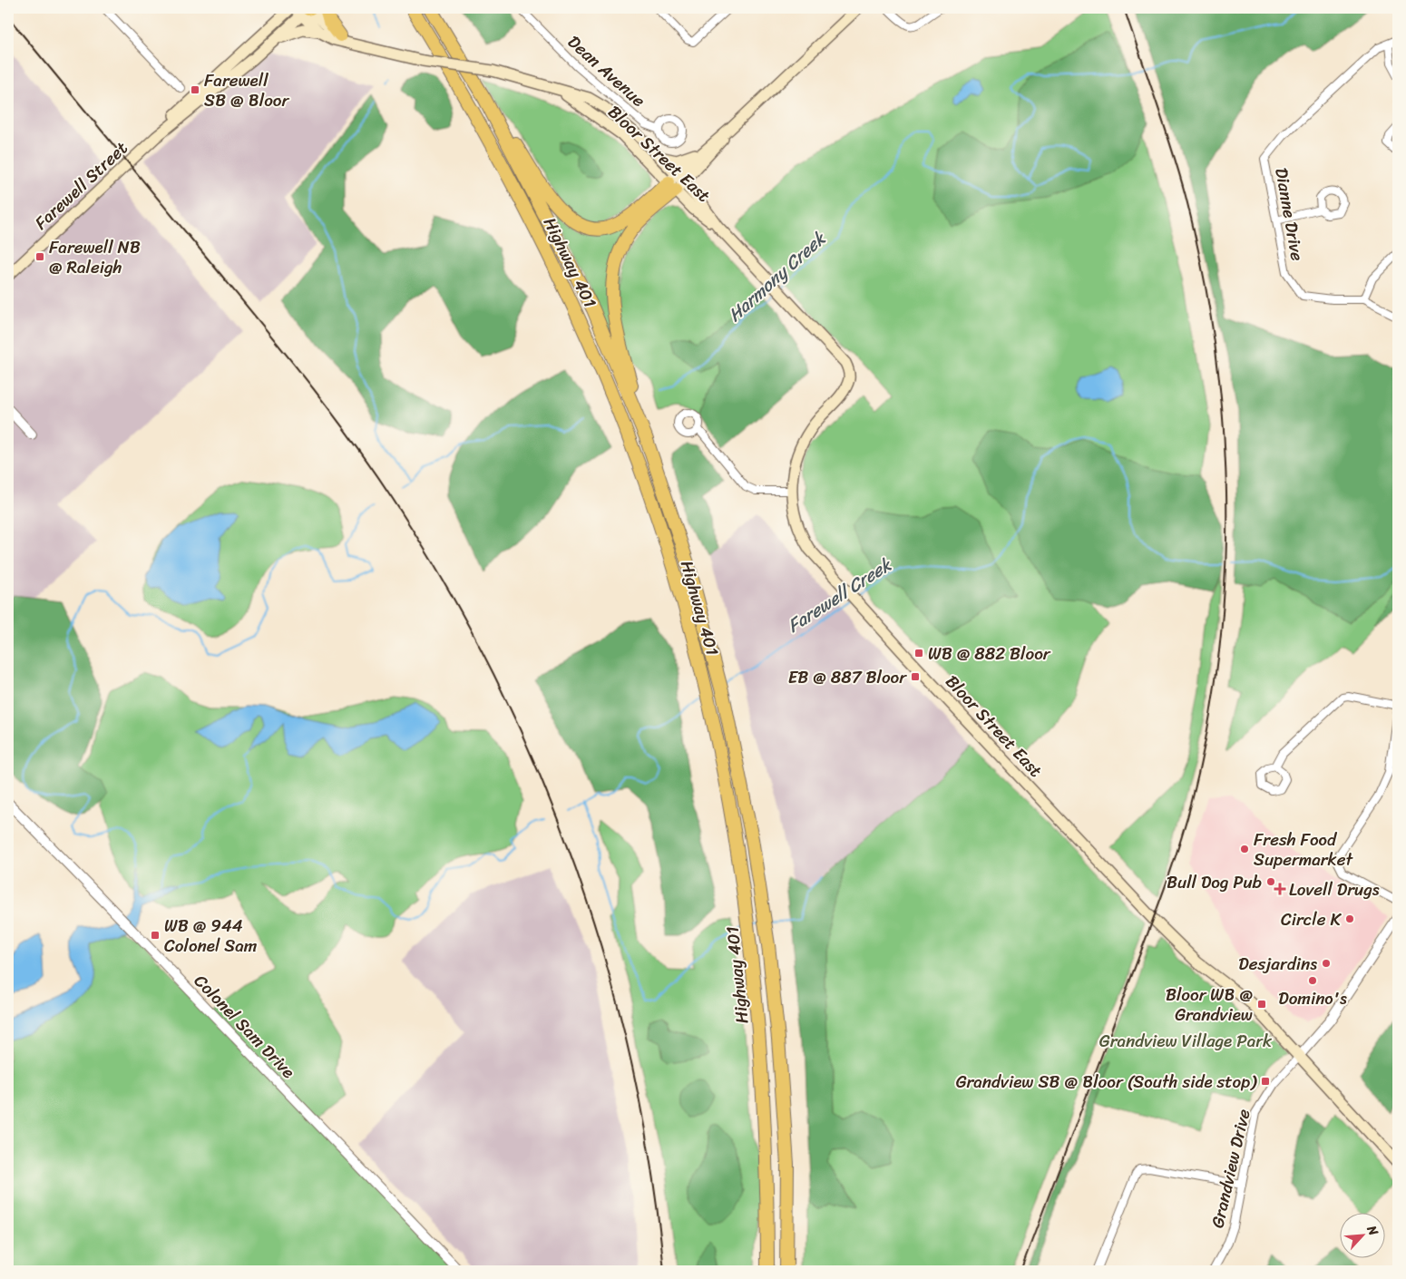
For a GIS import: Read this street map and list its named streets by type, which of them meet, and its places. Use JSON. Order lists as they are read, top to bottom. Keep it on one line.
{"streets":{"highway":["Highway 401"],"main road":["Bloor Street East","Farewell Street"],"street":["Dean Avenue","Dianne Drive","Colonel Sam Drive","Grandview Drive"]},"crossings":[["Bloor Street East","Farewell Street"],["Bloor Street East","Grandview Drive"]],"water":["Harmony Creek","Farewell Creek"],"parks":["Grandview Village Park"],"places":{"transit":["Farewell SB @ Bloor","Farewell NB @ Raleigh","WB @ 882 Bloor","EB @ 887 Bloor","WB @ 944 Colonel Sam","Bloor WB @ Grandview","Grandview SB @ Bloor (South side stop)"],"other":["Fresh Food Supermarket","Bull Dog Pub","Circle K","Desjardins","Domino's"],"health":["Lovell Drugs"]},"north":"top right"}
